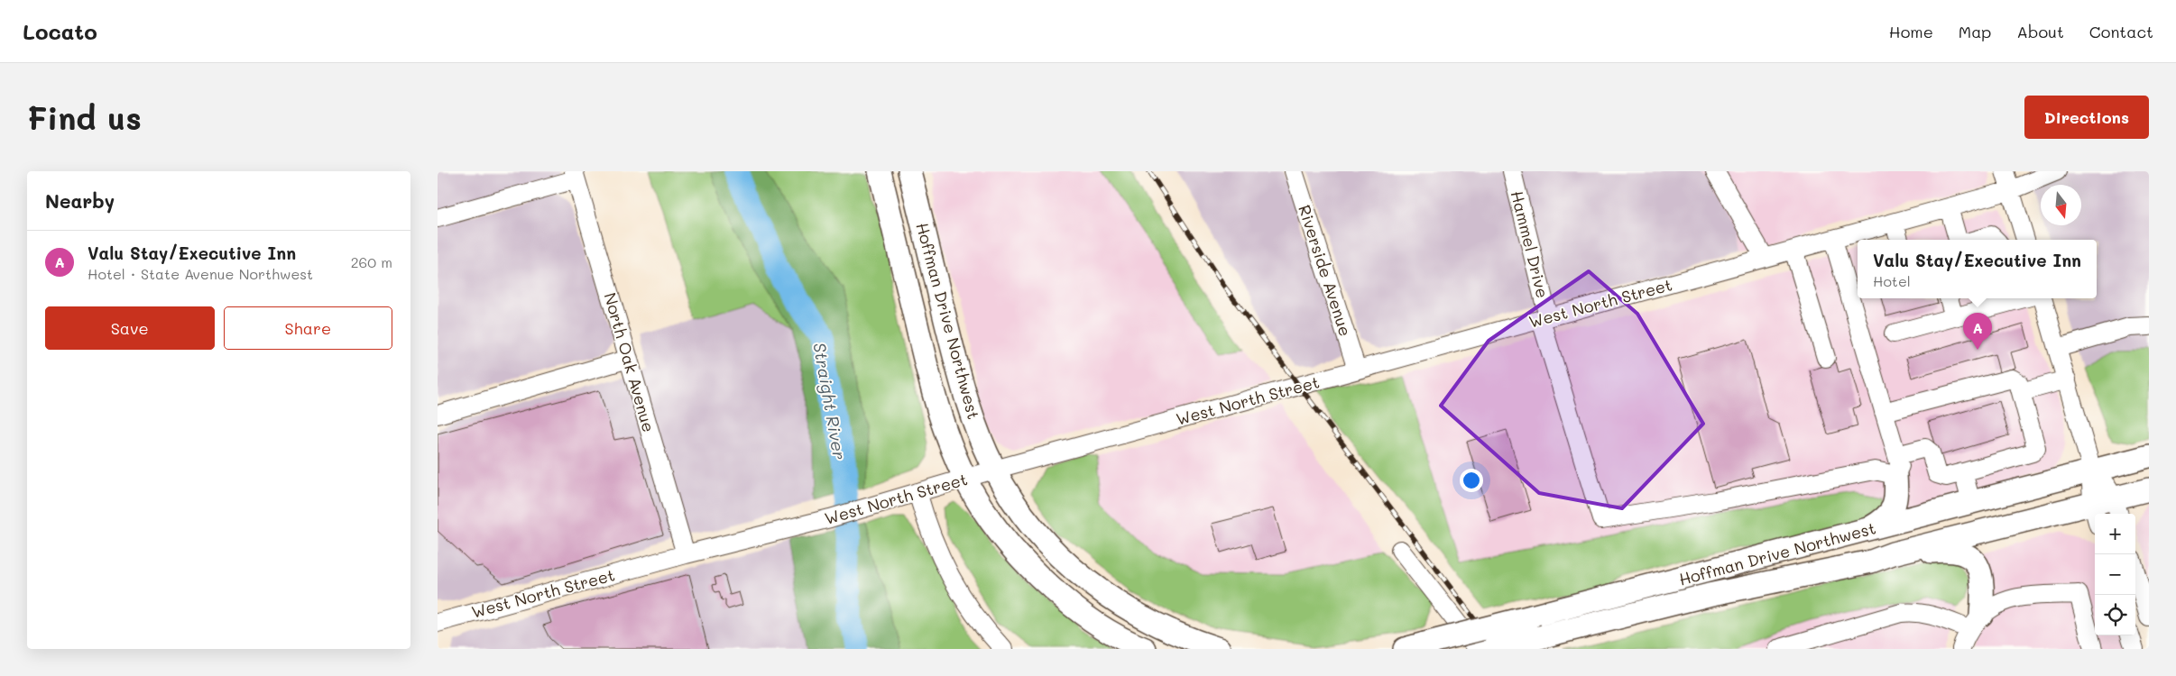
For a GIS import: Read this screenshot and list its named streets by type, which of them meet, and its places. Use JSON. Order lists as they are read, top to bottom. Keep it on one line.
{"streets":{"main road":["Hoffman Drive Northwest"],"street":["Hammel Drive","Riverside Avenue","West North Street","North Oak Avenue"]},"crossings":[["Hammel Drive","West North Street"],["Riverside Avenue","West North Street"],["West North Street","Hoffman Drive Northwest"],["West North Street","North Oak Avenue"]],"water":["Straight River"],"north":"bottom","page":{"header":"Locato","nav":["Home","Map","About","Contact"],"buttons":["Directions",["Save","Share"]],"title":"Find us","heading":"Nearby","list":[{"mark":"A","name":"Valu Stay/Executive Inn","note":"Hotel · State Avenue Northwest","value":"260 m"}],"popup":["Valu Stay/Executive Inn","Hotel"],"pins":"A","map_buttons":["+","−"]}}
